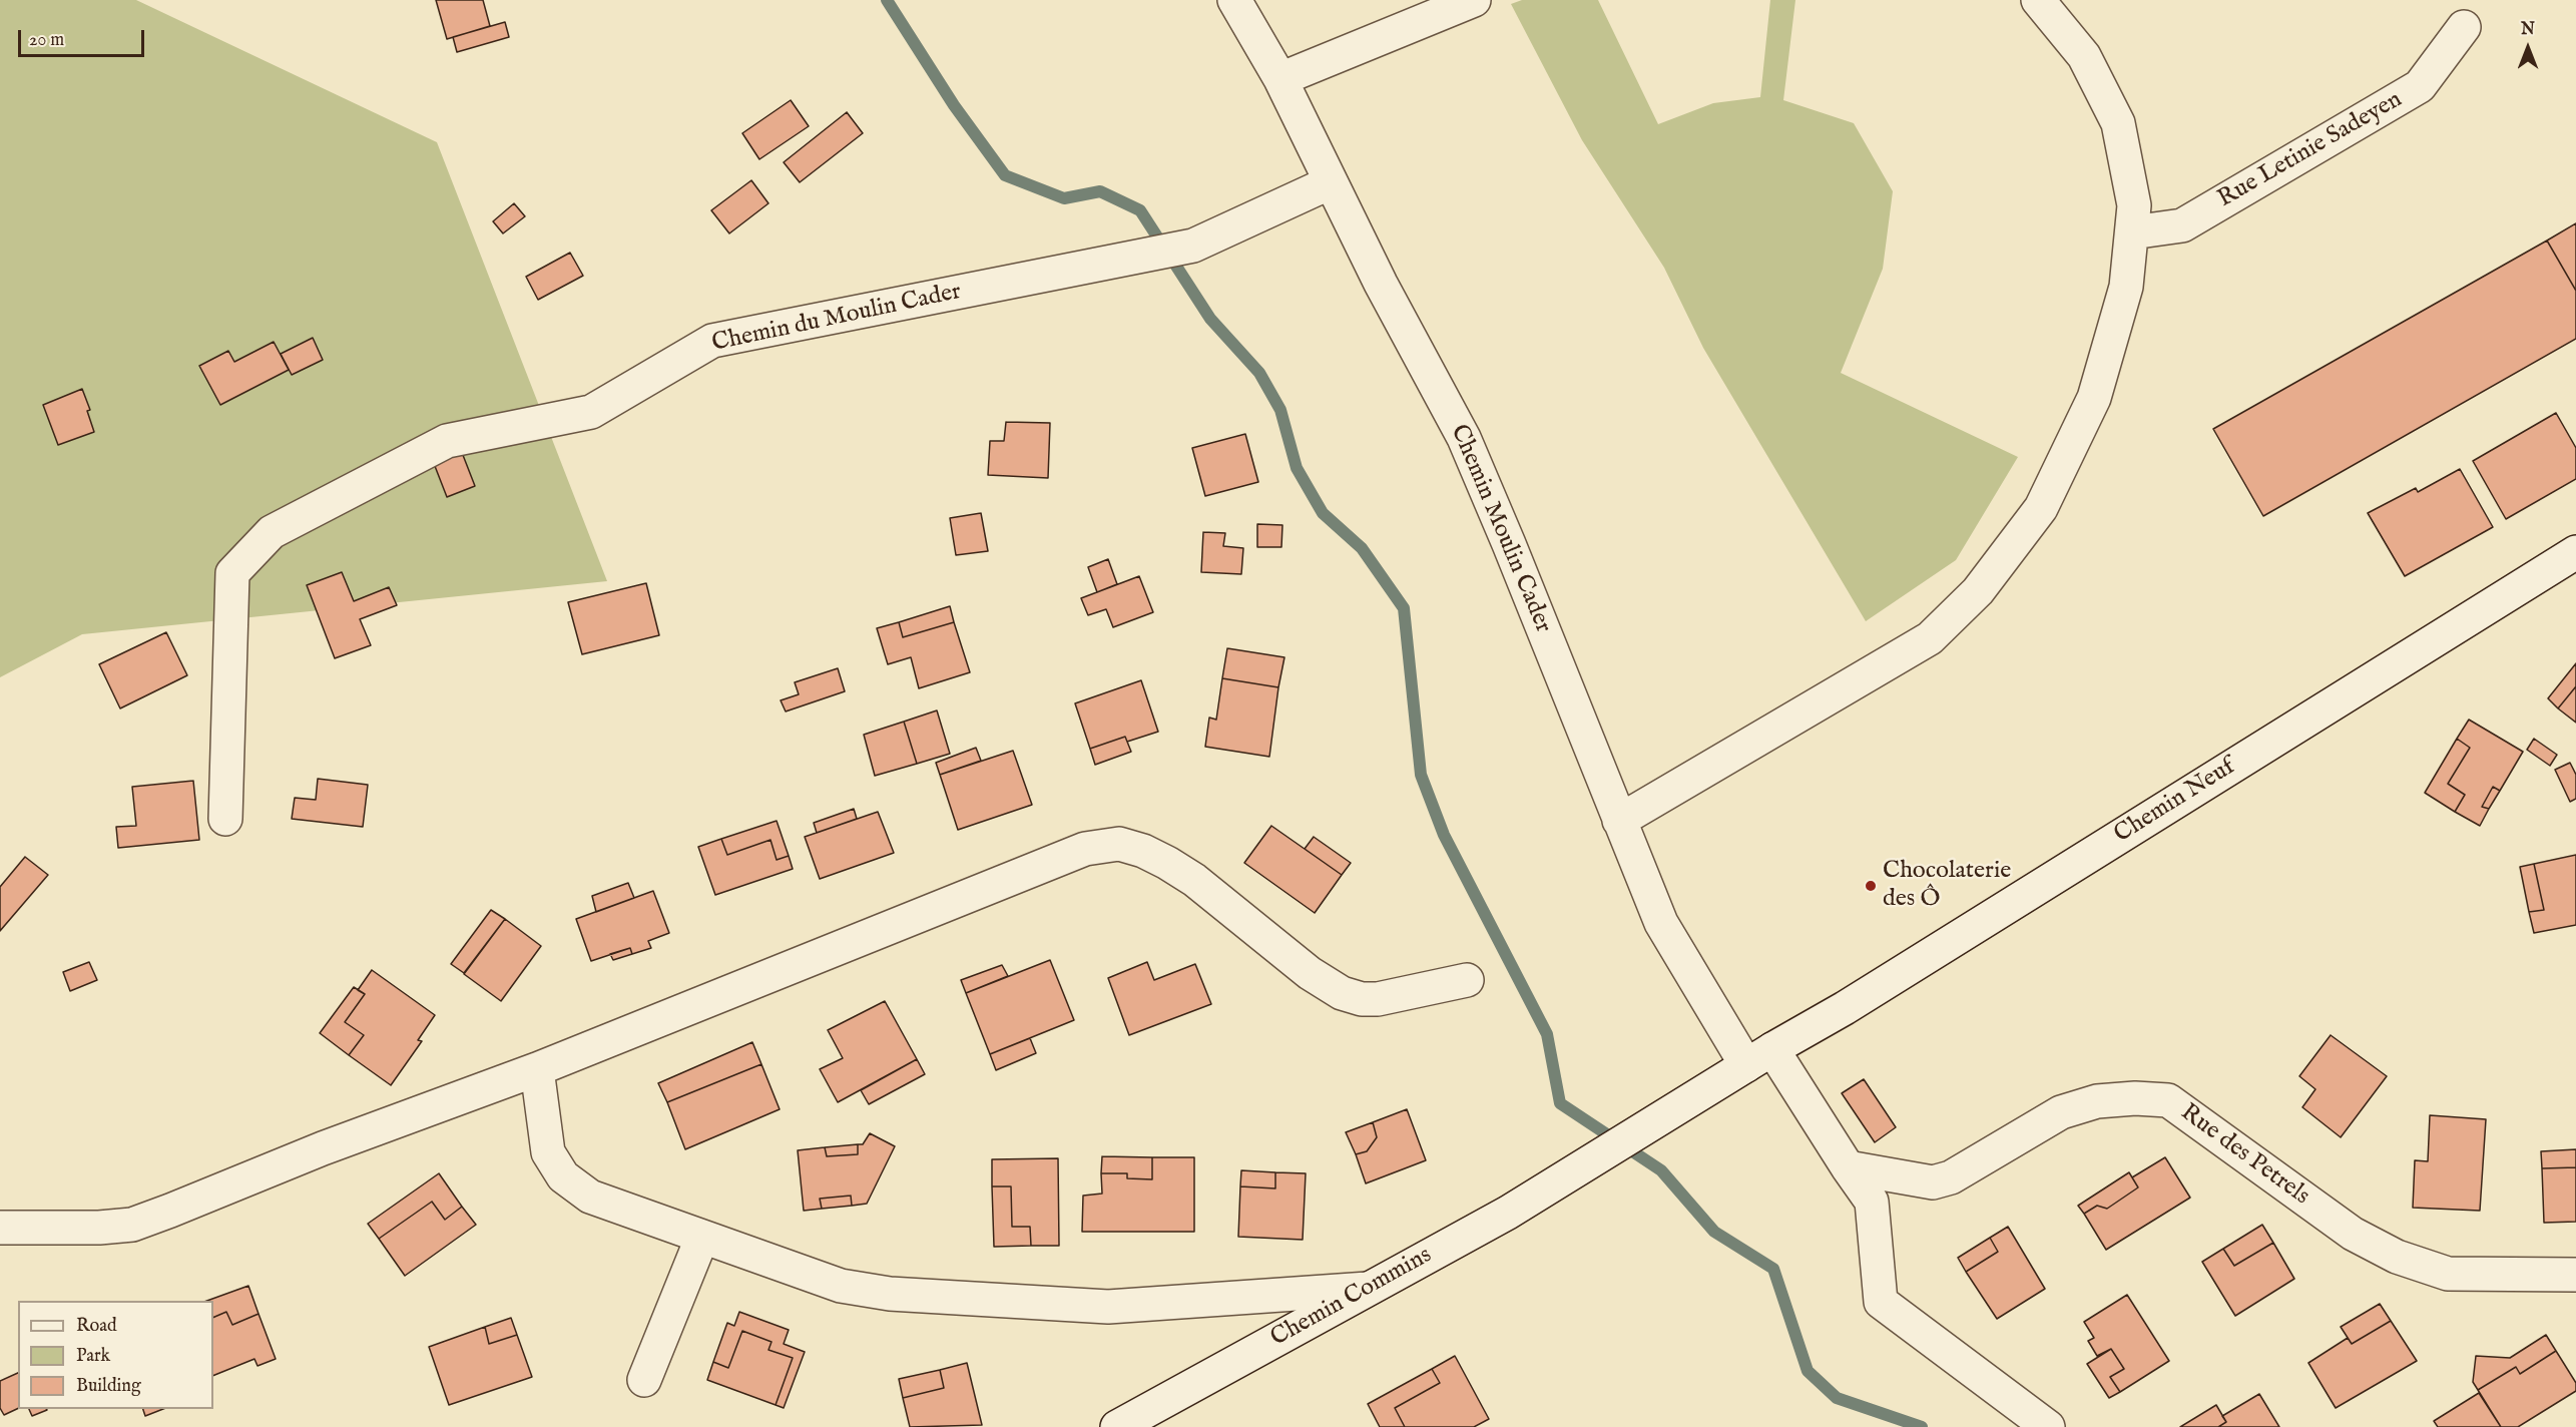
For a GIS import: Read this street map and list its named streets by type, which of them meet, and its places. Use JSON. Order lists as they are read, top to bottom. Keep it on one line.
{"streets":{"street":["Rue Letinie Sadeyen","Chemin du Moulin Cader","Chemin Moulin Cader","Chemin Neuf","Rue des Petrels","Chemin Commins"]},"crossings":[["Chemin du Moulin Cader","Chemin Moulin Cader"],["Chemin Moulin Cader","Chemin Neuf"],["Chemin Neuf","Chemin Commins"]],"places":["Chocolaterie des Ô"],"legend":["Road","Park","Building"],"scale_bar":"20 m","north":"top"}
